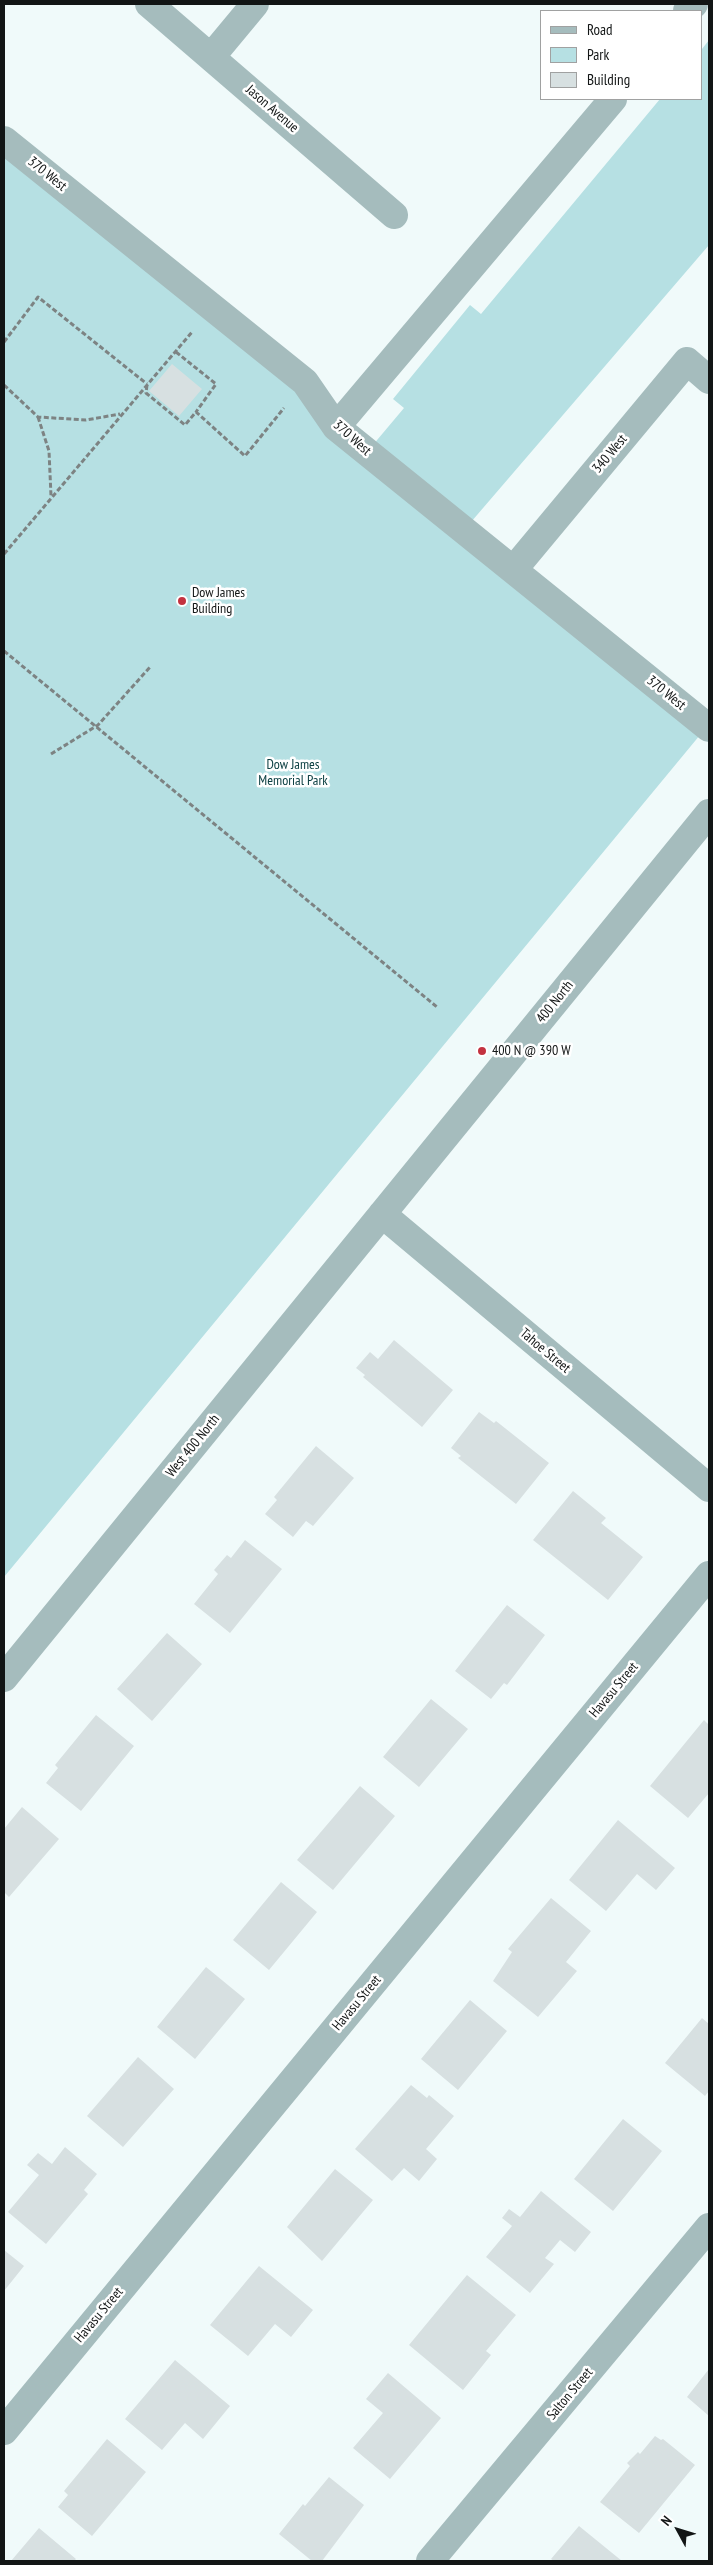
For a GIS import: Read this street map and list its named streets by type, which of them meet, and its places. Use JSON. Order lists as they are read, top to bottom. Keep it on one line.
{"streets":{"street":["Jason Avenue","370 West","340 West","400 North","Tahoe Street","West 400 North","Havasu Street","Salton Street"]},"crossings":[["370 West","340 West"],["400 North","Tahoe Street"],["400 North","West 400 North"],["Tahoe Street","West 400 North"]],"parks":["Dow James Memorial Park"],"places":["Dow James Building","400 N @ 390 W"],"legend":["Road","Park","Building"],"north":"top left"}
